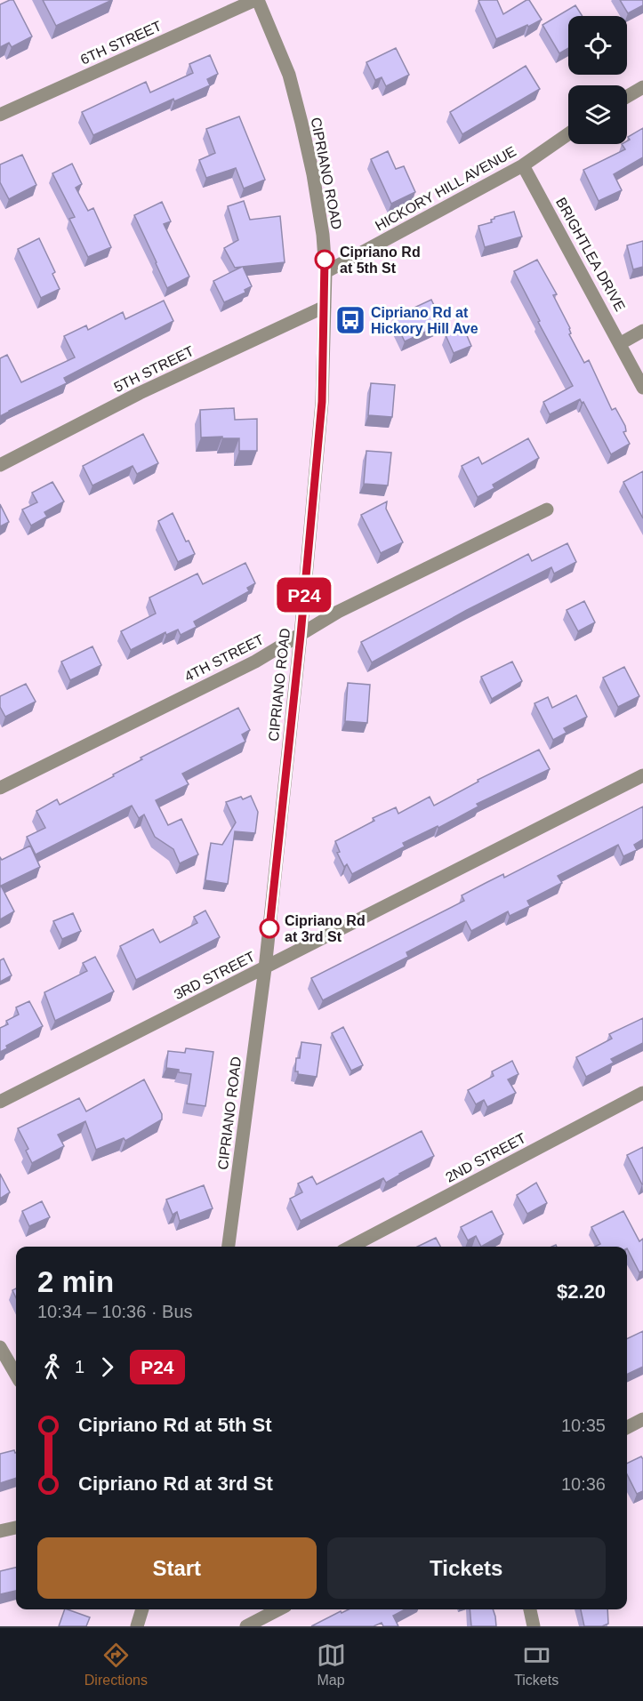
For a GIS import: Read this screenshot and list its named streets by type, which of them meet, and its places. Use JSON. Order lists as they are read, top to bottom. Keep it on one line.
{"streets":{"street":["6TH STREET","CIPRIANO ROAD","HICKORY HILL AVENUE","BRIGHTLEA DRIVE","5TH STREET","4TH STREET","3RD STREET","2ND STREET"]},"crossings":[["6TH STREET","CIPRIANO ROAD"],["CIPRIANO ROAD","HICKORY HILL AVENUE"],["CIPRIANO ROAD","5TH STREET"],["CIPRIANO ROAD","4TH STREET"],["CIPRIANO ROAD","3RD STREET"],["HICKORY HILL AVENUE","BRIGHTLEA DRIVE"]],"places":{"other":["Cipriano Rd at 5th St","Cipriano Rd at 3rd St"],"bus stop":["Cipriano Rd at Hickory Hill Ave"]},"lines":["bus line P24"],"page":{"on_map":"P24","heading":["2 min","10:34 – 10:36 · Bus","$2.20"],"legs":["1","P24"],"list":[{"name":"Cipriano Rd at 5th St","value":"10:35"},{"name":"Cipriano Rd at 3rd St","value":"10:36"}],"buttons":["Start","Tickets"],"tabs":["Directions","Map","Tickets"]}}
